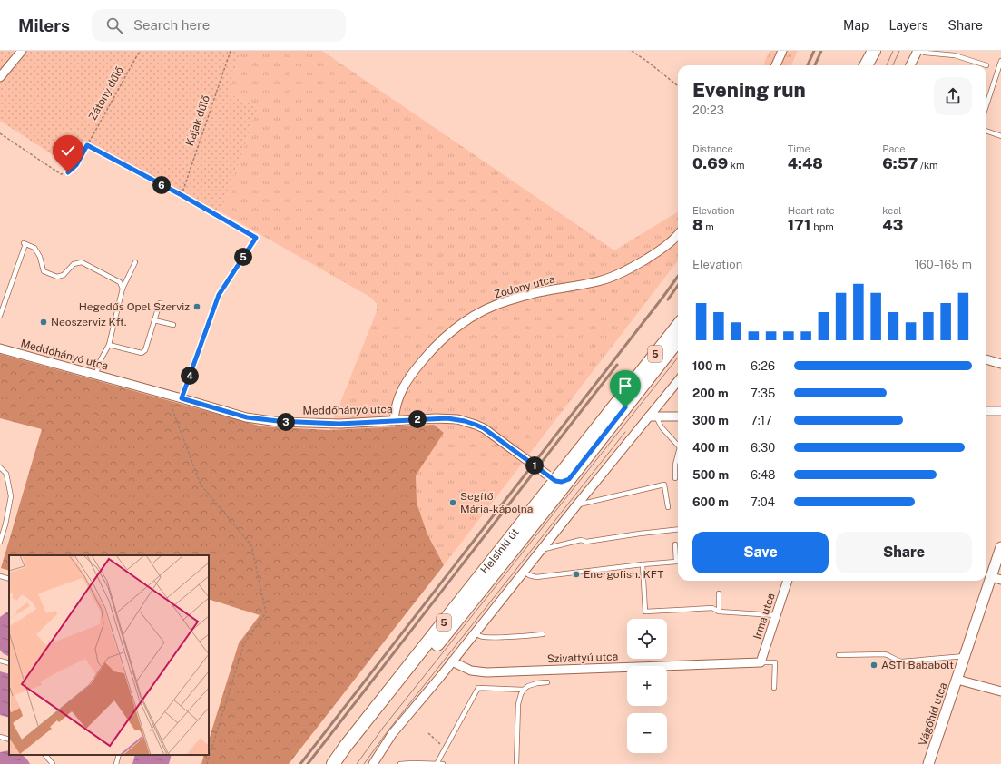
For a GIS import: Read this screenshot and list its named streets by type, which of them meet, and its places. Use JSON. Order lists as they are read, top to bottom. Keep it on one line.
{"streets":{"main road":["5","Helsinki út"],"street":["Zodony utca","Meddőhányó utca","Irma utca","Szivattyú utca","Vágóhíd utca"],"path":["Zátony dűlő","Kajak dűlő"]},"crossings":[["Zodony utca","Meddőhányó utca"],["Meddőhányó utca","Helsinki út"],["Irma utca","Szivattyú utca"]],"places":["Hegedűs Opel Szerviz","Neoszerviz Kft.","Segítő Mária-kápolna","Energofish. KFT","ASTI Bababolt"],"page":{"header":"Milers","search":"Search here","nav":["Map","Layers","Share"],"heading":["Evening run","20:23"],"stats":[["Distance","0.69 km"],["Time","4:48"],["Pace","6:57 /km"],["Elevation","8 m"],["Heart rate","171 bpm"],["kcal","43"]],"pins":["6","5","4","2","3","1"],"chart":["Elevation","160–165 m"],"list":[{"name":"100 m","note":"6:26"},{"name":"200 m","note":"7:35"},{"name":"300 m","note":"7:17"},{"name":"400 m","note":"6:30"},{"name":"500 m","note":"6:48"},{"name":"600 m","note":"7:04"}],"buttons":["Save","Share"],"map_buttons":["+","−"]}}
